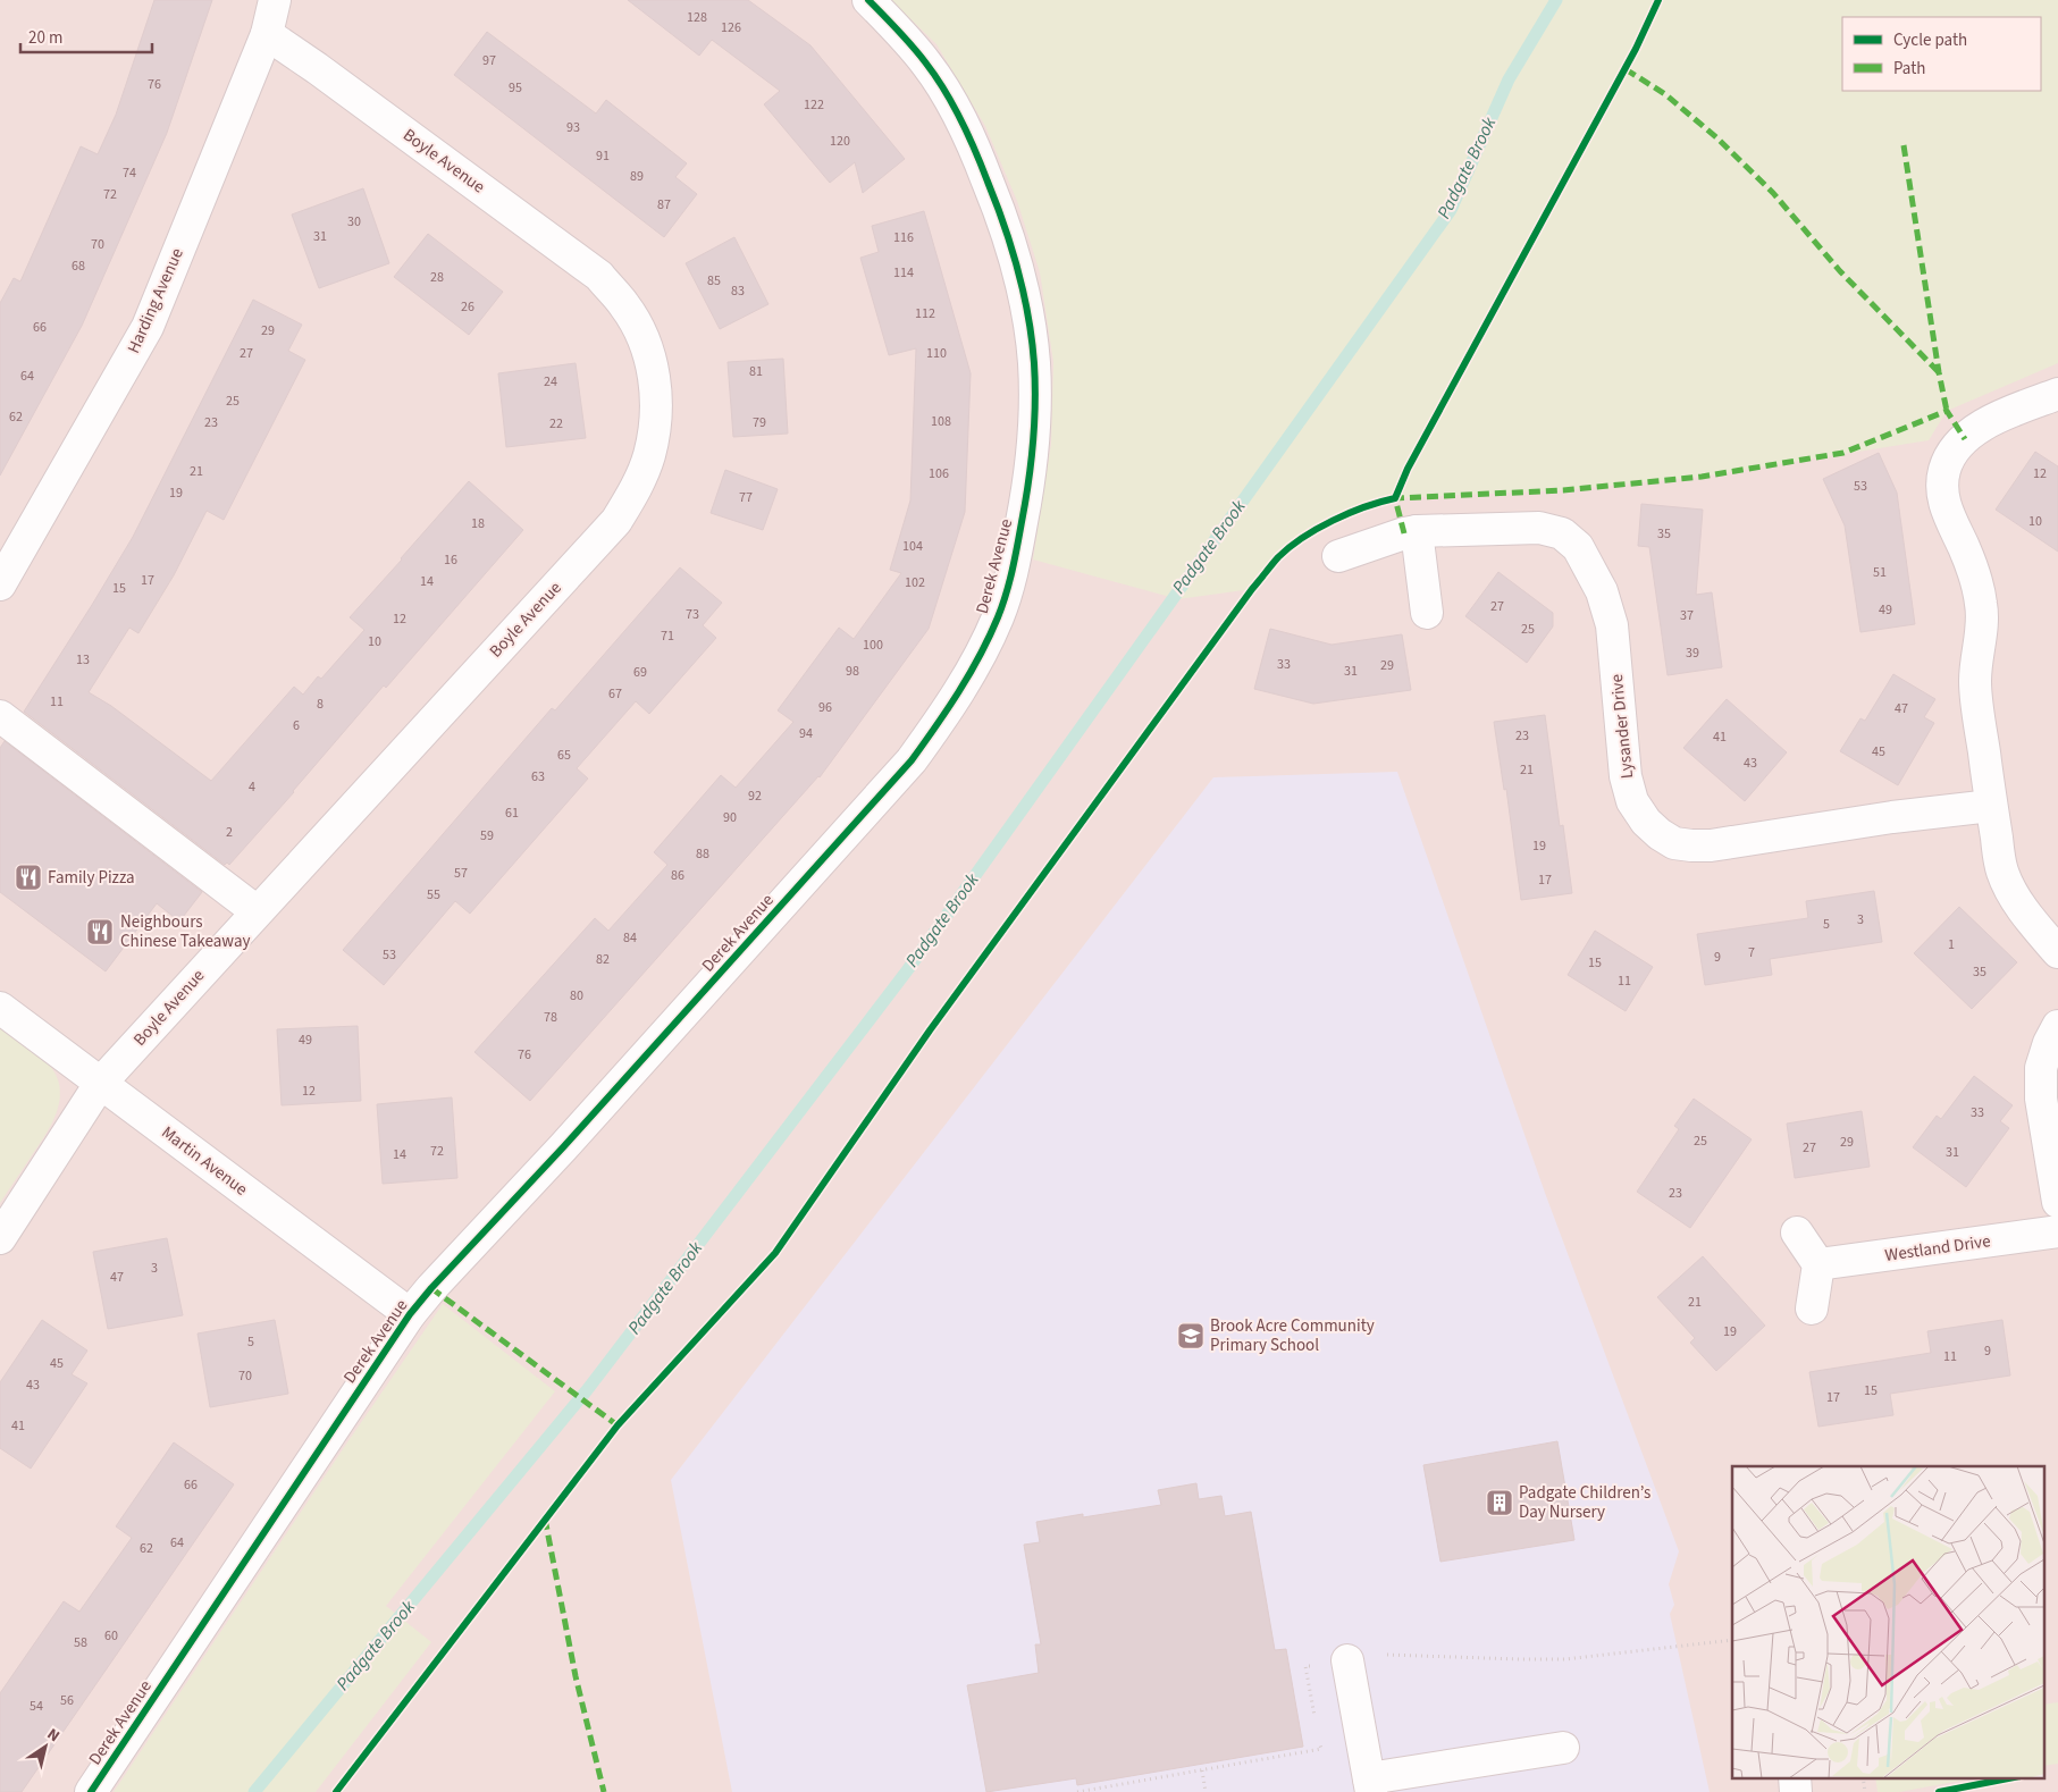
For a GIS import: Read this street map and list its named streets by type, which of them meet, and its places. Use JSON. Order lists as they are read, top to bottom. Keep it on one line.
{"streets":{"street":["Boyle Avenue","Harding Avenue","Derek Avenue","Lysander Drive","Martin Avenue","Westland Drive"]},"crossings":[["Boyle Avenue","Harding Avenue"],["Boyle Avenue","Martin Avenue"],["Derek Avenue","Martin Avenue"]],"water":["Padgate Brook"],"places":{"restaurant":["Family Pizza","Neighbours Chinese Takeaway"],"school or university":["Brook Acre Community Primary School"],"building":["Padgate Children’s Day Nursery"]},"house_numbers":["128","126","97","76","95","122","93","120","91","74","89","72","87","30","31","116","70","68","114","28","85","83","26","112","66","29","27","110","81","64","24","25","62","108","23","79","22","21","106","12","53","19","77","10","18","35","104","16","51","17","14","102","15","27","49","73","37","12","25","71","10","100","39","13","33","29","98","31","69","67","11","8","96","47","6","94","23","41","45","65","43","21","63","4","92","61","90","2","59","19","88","57","86","17","55","3","5","84","1","7","53","9","82","15","35","11","80","78","49","76","12","33","25","29","27","72","31","14","23","3","47","21","19","5","9","11","45","70","43","15","17","41","66","64","62","60","58","56","54"],"legend":["Cycle path","Path"],"scale_bar":"20 m","north":"top right"}
